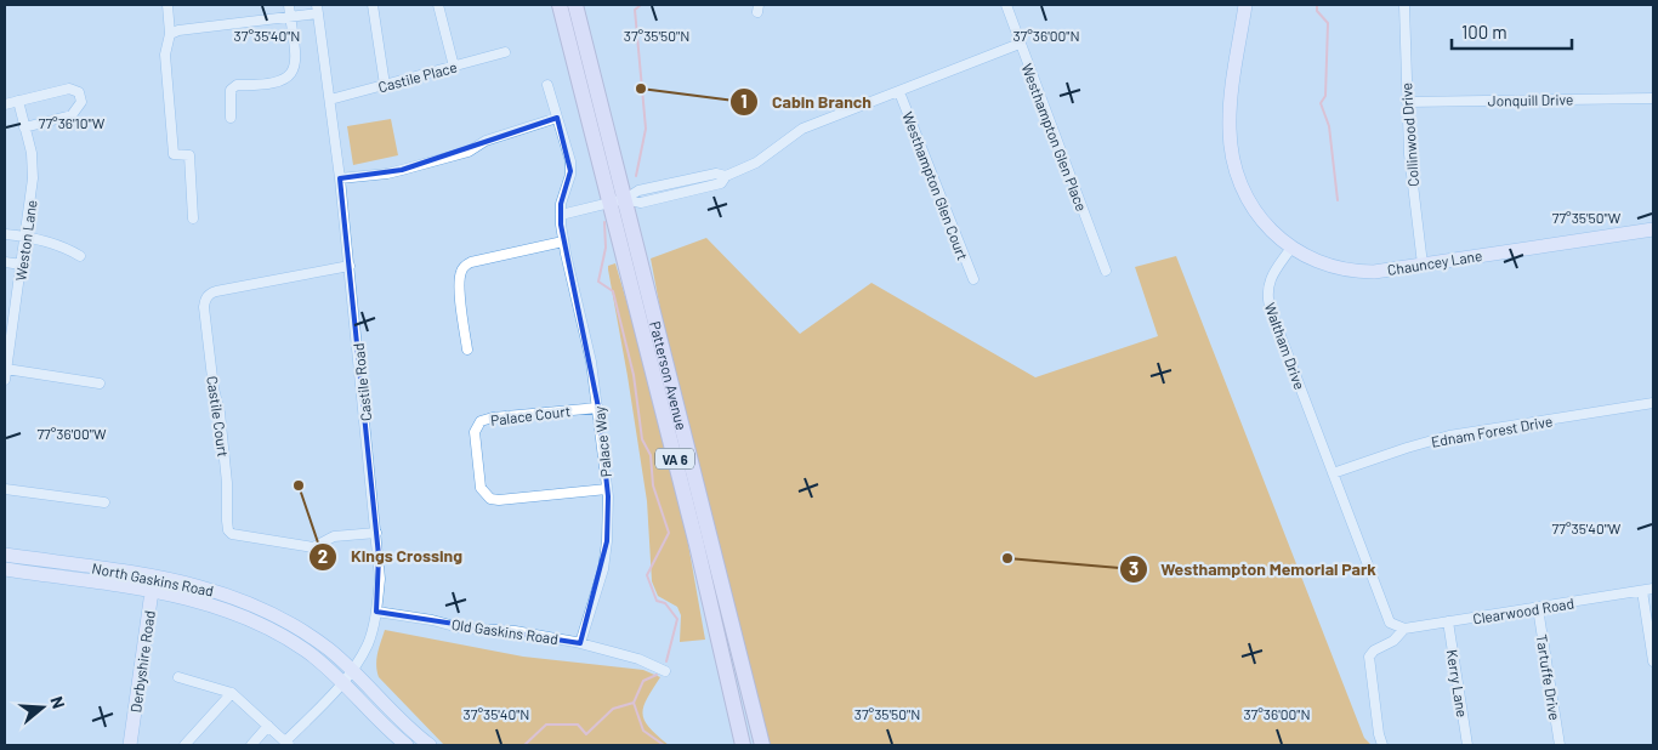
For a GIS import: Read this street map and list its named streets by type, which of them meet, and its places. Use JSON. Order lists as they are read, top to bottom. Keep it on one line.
{"streets":{"main road":["Chauncey Lane","Patterson Avenue","VA 6","North Gaskins Road","Derbyshire Road"],"street":["Castile Place","Jonquill Drive","Collinwood Drive","Westhampton Glen Place","Westhampton Glen Court","Weston Lane","Waltham Drive","Castile Road","Palace Court","Castile Court","Ednam Forest Drive","Palace Way","Clearwood Road","Old Gaskins Road","Tartuffe Drive","Kerry Lane"]},"crossings":[["Castile Place","Castile Road"],["Jonquill Drive","Collinwood Drive"],["Collinwood Drive","Chauncey Lane"],["Chauncey Lane","Waltham Drive"],["Waltham Drive","Ednam Forest Drive"],["Waltham Drive","Clearwood Road"],["Castile Road","Castile Court"],["Castile Road","North Gaskins Road"],["Castile Road","Old Gaskins Road"],["Palace Court","Palace Way"],["Palace Way","Old Gaskins Road"],["North Gaskins Road","Derbyshire Road"],["Clearwood Road","Tartuffe Drive"],["Clearwood Road","Kerry Lane"]],"places":["Cabin Branch","Kings Crossing","Westhampton Memorial Park"],"scale_bar":"100 m","north":"right","coordinates":["37°35'40\"N","37°35'50\"N","37°36'00\"N","77°36'10\"W","77°35'50\"W","77°36'00\"W","77°35'40\"W"]}
